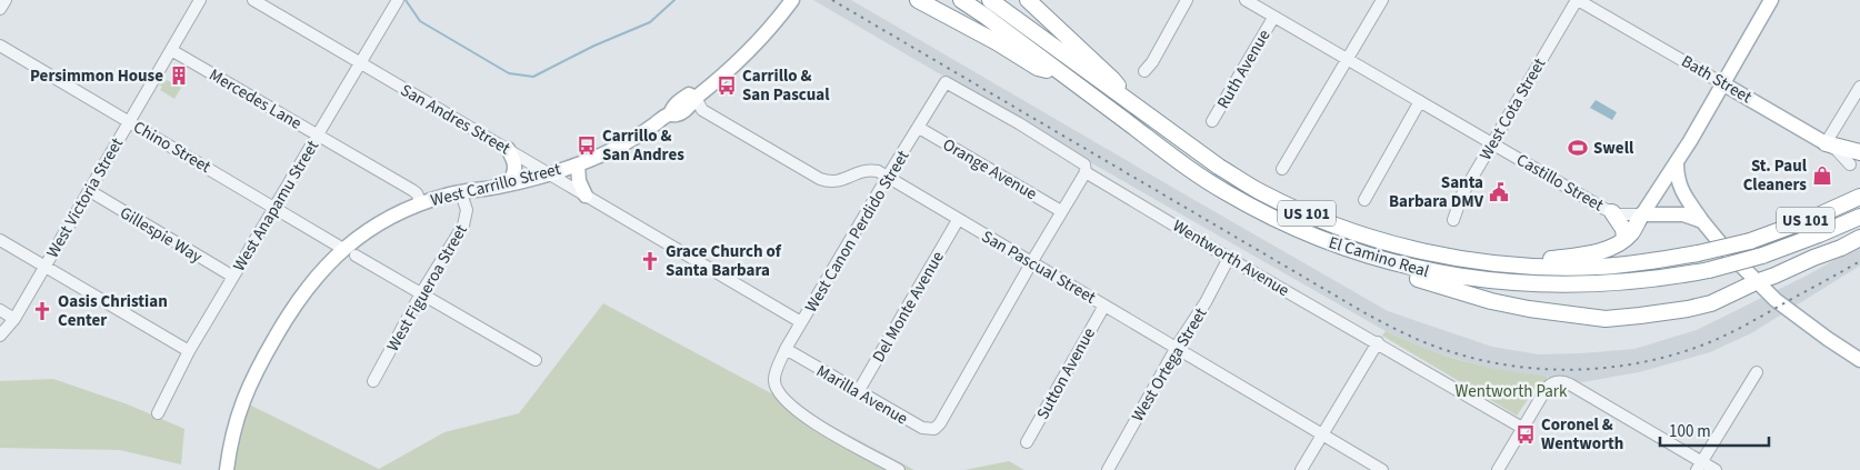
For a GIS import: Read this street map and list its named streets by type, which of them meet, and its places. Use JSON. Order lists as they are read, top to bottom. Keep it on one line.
{"streets":{"highway":["US 101","El Camino Real"],"main road":["Bath Street","Castillo Street","West Carrillo Street"],"street":["Ruth Avenue","Mercedes Lane","West Cota Street","San Andres Street","Chino Street","Orange Avenue","West Victoria Street","West Anapamu Street","West Canon Perdido Street","Gillespie Way","Wentworth Avenue","San Pascual Street","West Figueroa Street","Del Monte Avenue","West Ortega Street","Sutton Avenue","Marilla Avenue"]},"crossings":[["Ruth Avenue","Castillo Street"],["Bath Street","West Cota Street"],["Mercedes Lane","West Carrillo Street"],["Mercedes Lane","West Victoria Street"],["Mercedes Lane","West Anapamu Street"],["West Cota Street","Castillo Street"],["San Andres Street","West Carrillo Street"],["San Andres Street","West Anapamu Street"],["San Andres Street","West Canon Perdido Street"],["Chino Street","West Carrillo Street"],["Chino Street","West Victoria Street"],["Chino Street","West Anapamu Street"],["Chino Street","West Figueroa Street"],["Orange Avenue","West Canon Perdido Street"],["West Carrillo Street","San Pascual Street"],["West Carrillo Street","West Figueroa Street"],["West Victoria Street","Gillespie Way"],["West Anapamu Street","Gillespie Way"],["West Canon Perdido Street","Wentworth Avenue"],["West Canon Perdido Street","San Pascual Street"],["West Canon Perdido Street","Marilla Avenue"],["Wentworth Avenue","West Ortega Street"],["San Pascual Street","Del Monte Avenue"],["San Pascual Street","West Ortega Street"],["San Pascual Street","Sutton Avenue"],["San Pascual Street","Marilla Avenue"],["Del Monte Avenue","Marilla Avenue"]],"parks":["Wentworth Park"],"places":{"building":["Persimmon House"],"bus stop":["Carrillo & San Pascual","Carrillo & San Andres","Coronel & Wentworth"],"sports":["Swell"],"shop":["St. Paul Cleaners"],"public building":["Santa Barbara DMV"],"church":["Grace Church of Santa Barbara","Oasis Christian Center"]},"scale_bar":"100 m"}
